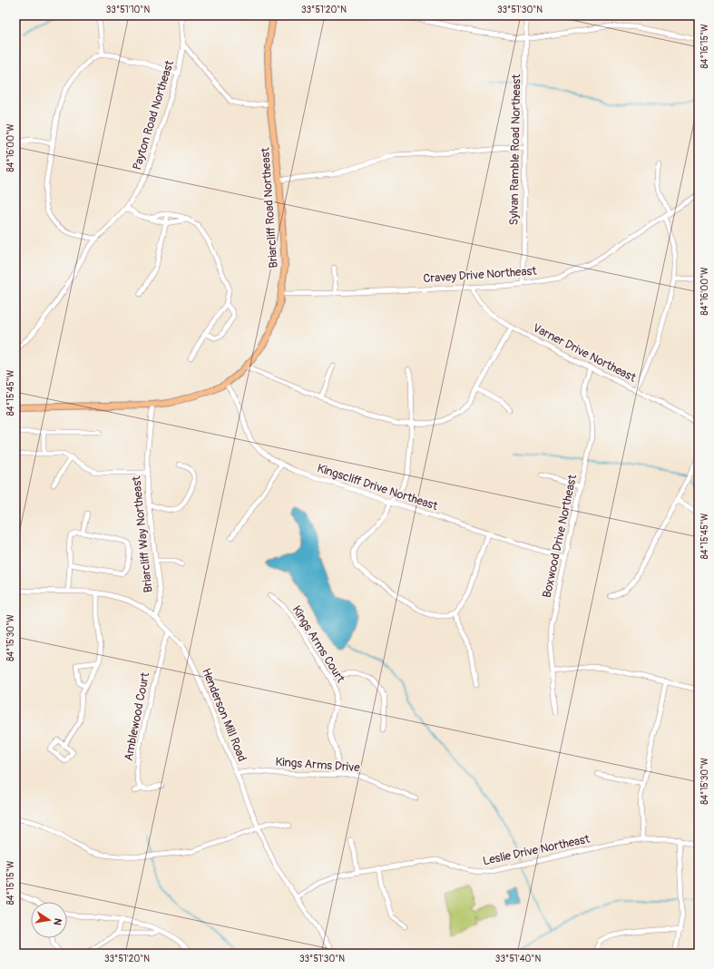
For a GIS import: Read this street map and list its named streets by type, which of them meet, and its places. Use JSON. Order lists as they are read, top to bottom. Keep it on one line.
{"streets":{"main road":["Briarcliff Road Northeast"],"street":["Payton Road Northeast","Sylvan Ramble Road Northeast","Cravey Drive Northeast","Varner Drive Northeast","Kingscliff Drive Northeast","Briarcliff Way Northeast","Boxwood Drive Northeast","Kings Arms Court","Henderson Mill Road","Amblewood Court","Kings Arms Drive","Leslie Drive Northeast"]},"crossings":[["Sylvan Ramble Road Northeast","Cravey Drive Northeast"],["Briarcliff Road Northeast","Cravey Drive Northeast"],["Briarcliff Road Northeast","Kingscliff Drive Northeast"],["Briarcliff Road Northeast","Briarcliff Way Northeast"],["Cravey Drive Northeast","Varner Drive Northeast"],["Varner Drive Northeast","Boxwood Drive Northeast"],["Kingscliff Drive Northeast","Boxwood Drive Northeast"],["Briarcliff Way Northeast","Henderson Mill Road"],["Kings Arms Court","Kings Arms Drive"],["Henderson Mill Road","Amblewood Court"],["Henderson Mill Road","Kings Arms Drive"],["Henderson Mill Road","Leslie Drive Northeast"]],"north":"right","coordinates":["33°51'10\"N","33°51'20\"N","33°51'30\"N","84°16'15\"W","84°16'00\"W","84°15'45\"W","84°15'30\"W","84°15'15\"W","33°51'40\"N"]}
